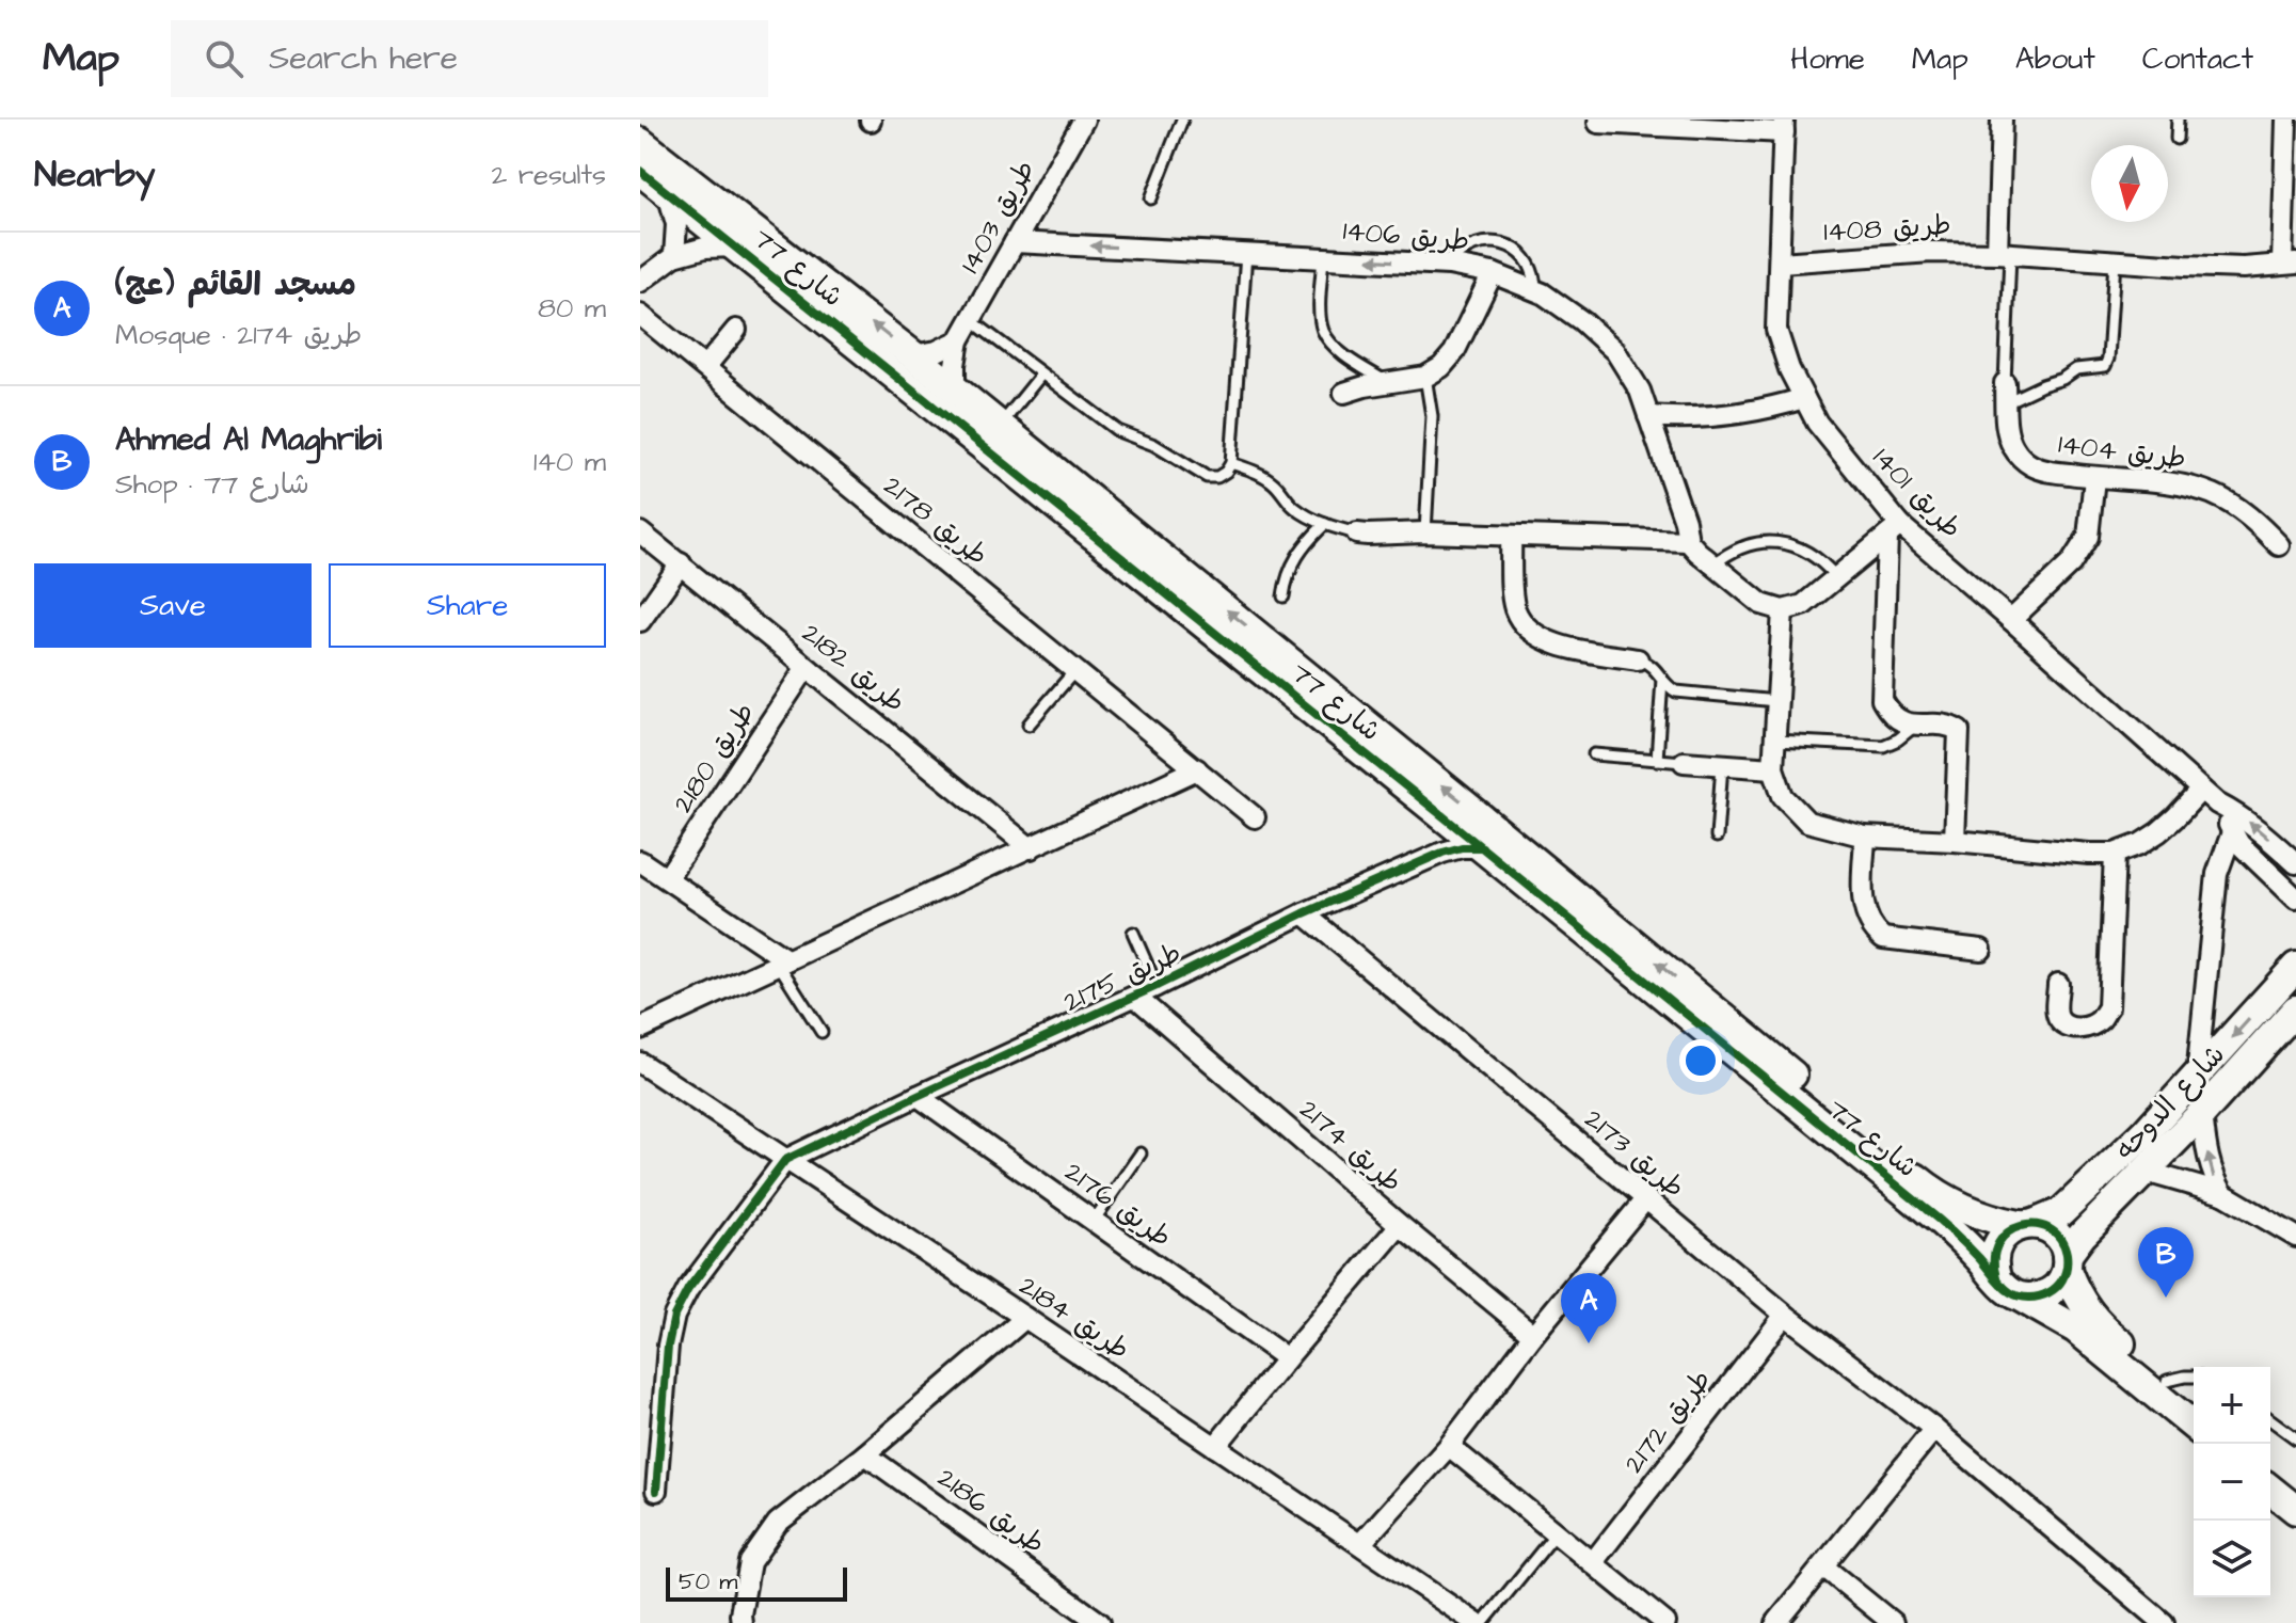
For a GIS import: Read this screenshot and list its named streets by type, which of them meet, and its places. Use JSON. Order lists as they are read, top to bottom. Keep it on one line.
{"streets":{"street":["طريق 1403","طريق 1408","طريق 1406","شارع 77","طريق 1404","طريق 1401","طريق 2178","طريق 2182","طريق 2180","طريق 2175","شارع الدوحه","طريق 2174","طريق 2173","طريق 2176","طريق 2184","طريق 2172","طريق 2186"]},"crossings":[["طريق 1403","طريق 1406"],["طريق 1403","شارع 77"],["طريق 1408","طريق 1401"],["شارع 77","طريق 2175"],["شارع 77","شارع الدوحه"],["طريق 2182","طريق 2180"],["طريق 2175","طريق 2174"],["طريق 2175","طريق 2173"],["طريق 2175","طريق 2176"],["طريق 2175","طريق 2184"],["طريق 2173","طريق 2172"]],"one_way":["طريق 1406"],"scale_bar":"50 m","north":"bottom","page":{"header":"Map","search":"Search here","nav":["Home","Map","About","Contact"],"heading":["Nearby","2 results"],"list":[{"mark":"A","name":"مسجد القائم (عج)","note":"Mosque · طريق 2174","value":"80 m"},{"mark":"B","name":"Ahmed Al Maghribi","note":"Shop · شارع 77","value":"140 m"}],"buttons":["Save","Share"],"pins":["B","A"],"map_buttons":["+","−"],"scale":"50 m"}}
